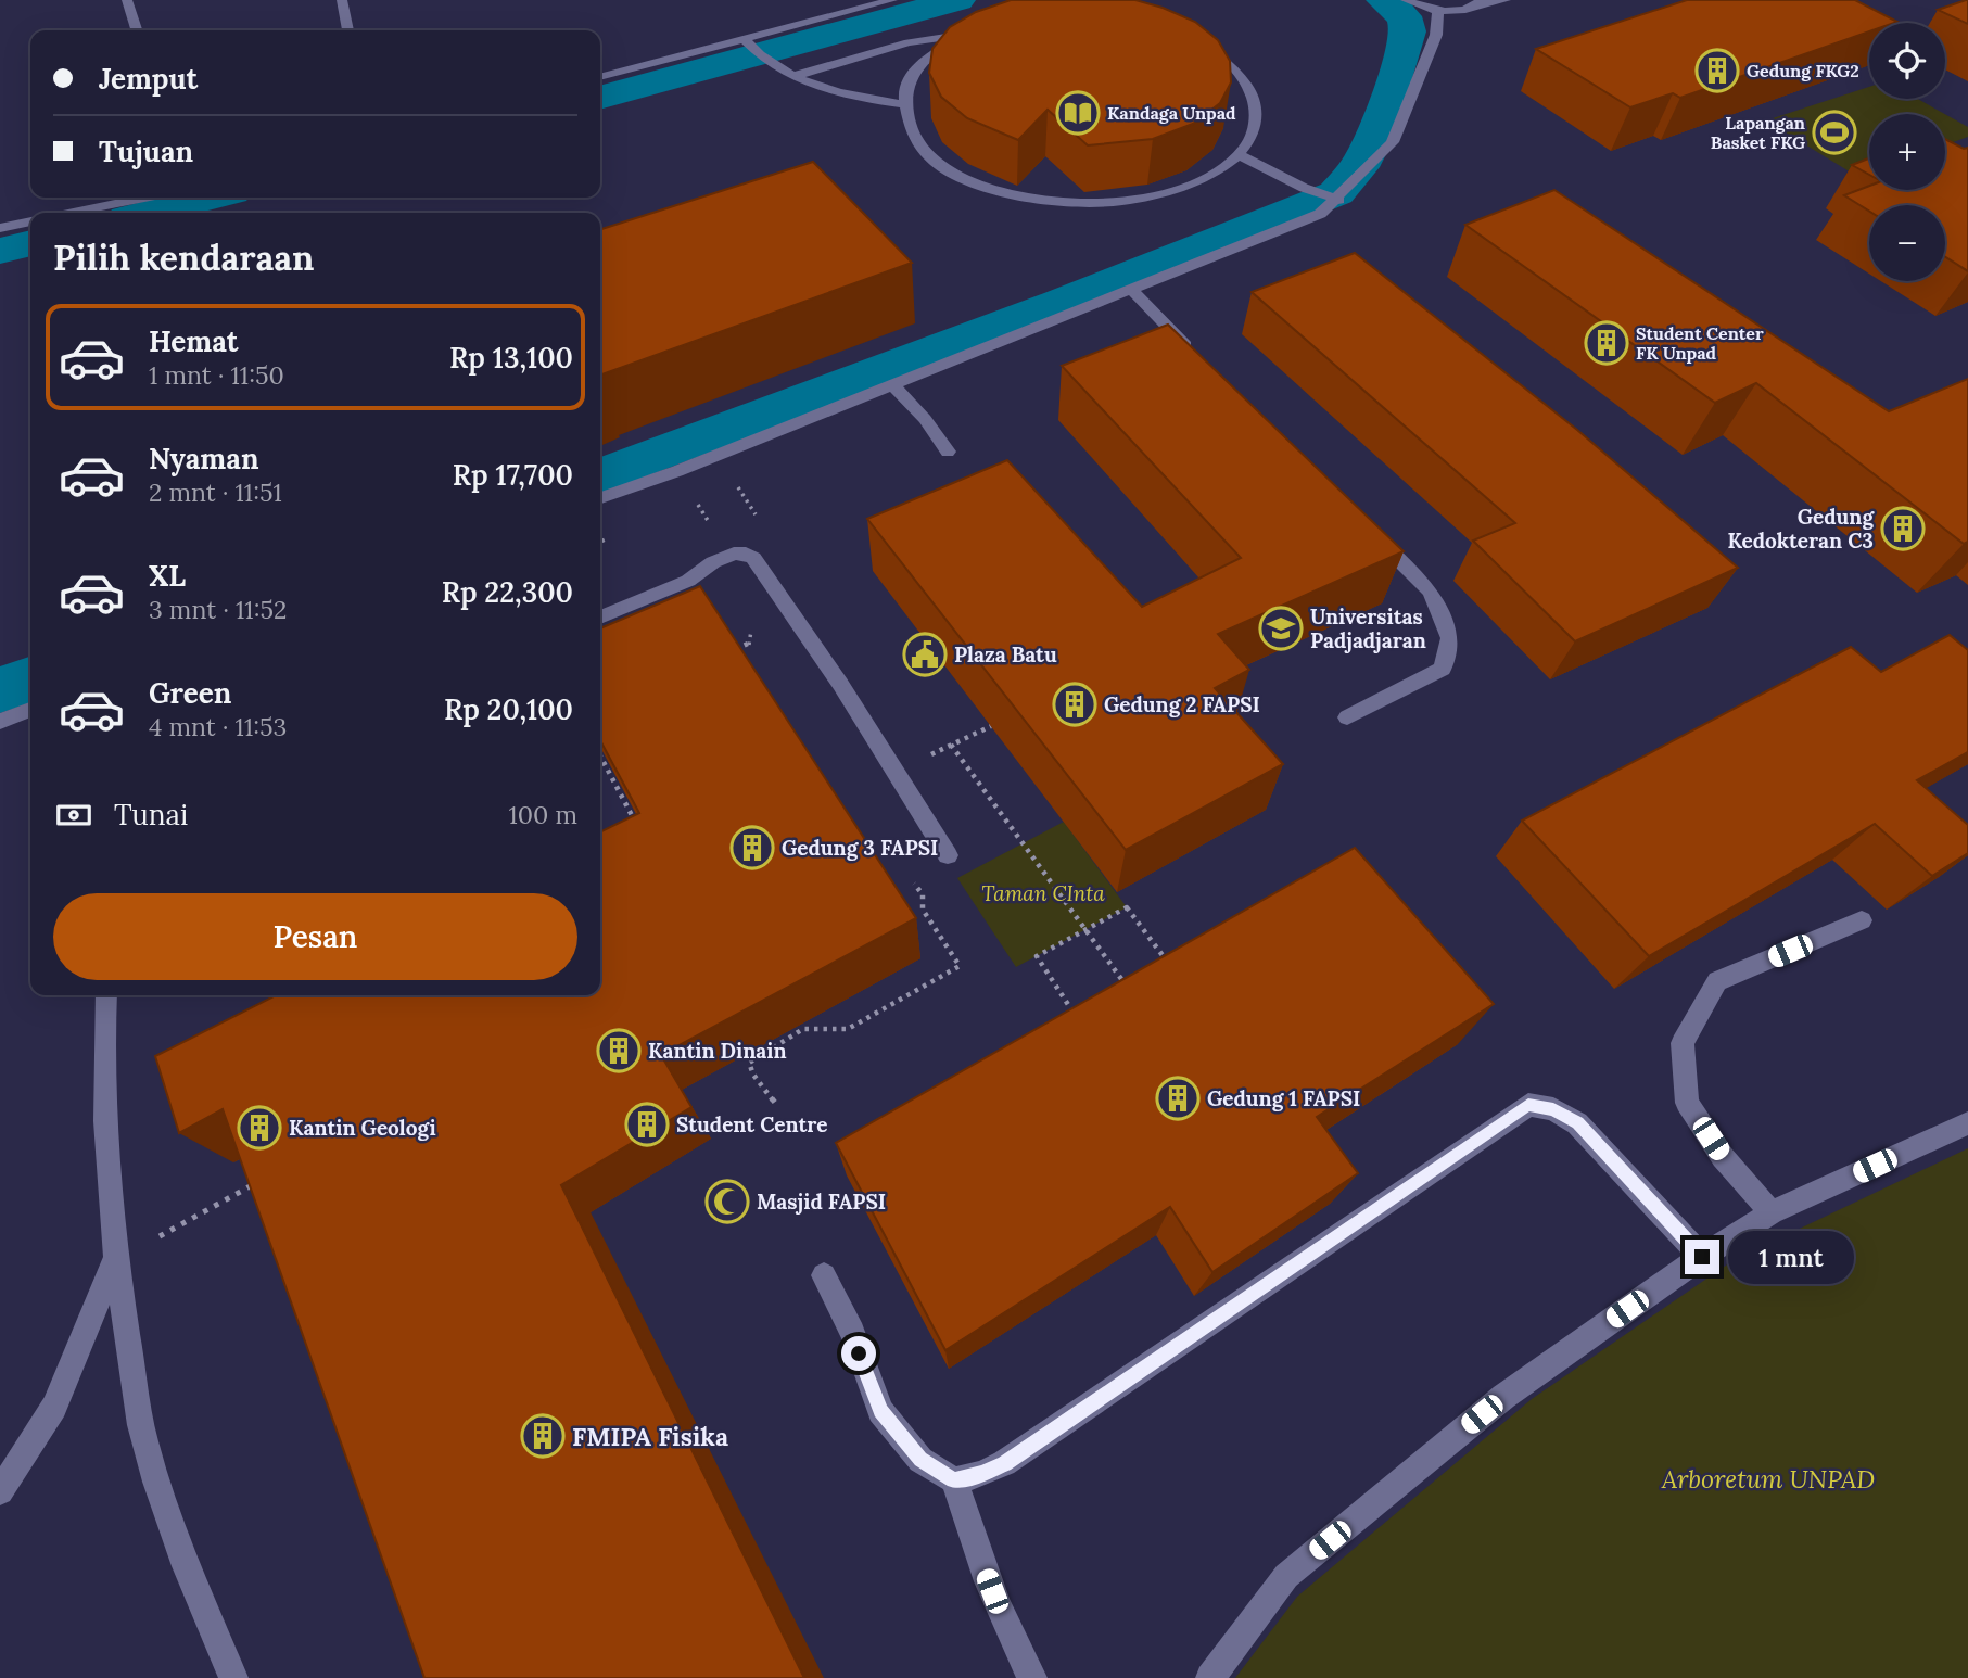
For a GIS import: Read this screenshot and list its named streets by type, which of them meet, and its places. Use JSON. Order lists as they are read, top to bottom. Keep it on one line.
{"parks":["Taman CInta","Arboretum UNPAD"],"places":{"building":["Gedung FKG2","Student Center FK Unpad","Gedung Kedokteran C3","Gedung 2 FAPSI","Gedung 3 FAPSI","Kantin Dinain","Gedung 1 FAPSI","Student Centre","Kantin Geologi","FMIPA Fisika"],"library":["Kandaga Unpad"],"sports":["Lapangan Basket FKG"],"school or university":["Universitas Padjadjaran"],"public building":["Plaza Batu"],"mosque":["Masjid FAPSI"]},"page":{"map_buttons":["+","−"],"banner":["Jemput","Tujuan"],"heading":"Pilih kendaraan","list":[{"name":"Hemat","note":"1 mnt · 11:50","value":"Rp 13,100"},{"name":"Nyaman","note":"2 mnt · 11:51","value":"Rp 17,700"},{"name":"XL","note":"3 mnt · 11:52","value":"Rp 22,300"},{"name":"Green","note":"4 mnt · 11:53","value":"Rp 20,100"}],"pay":["Tunai","100 m"],"buttons":"Pesan","bubble":"1 mnt"}}
